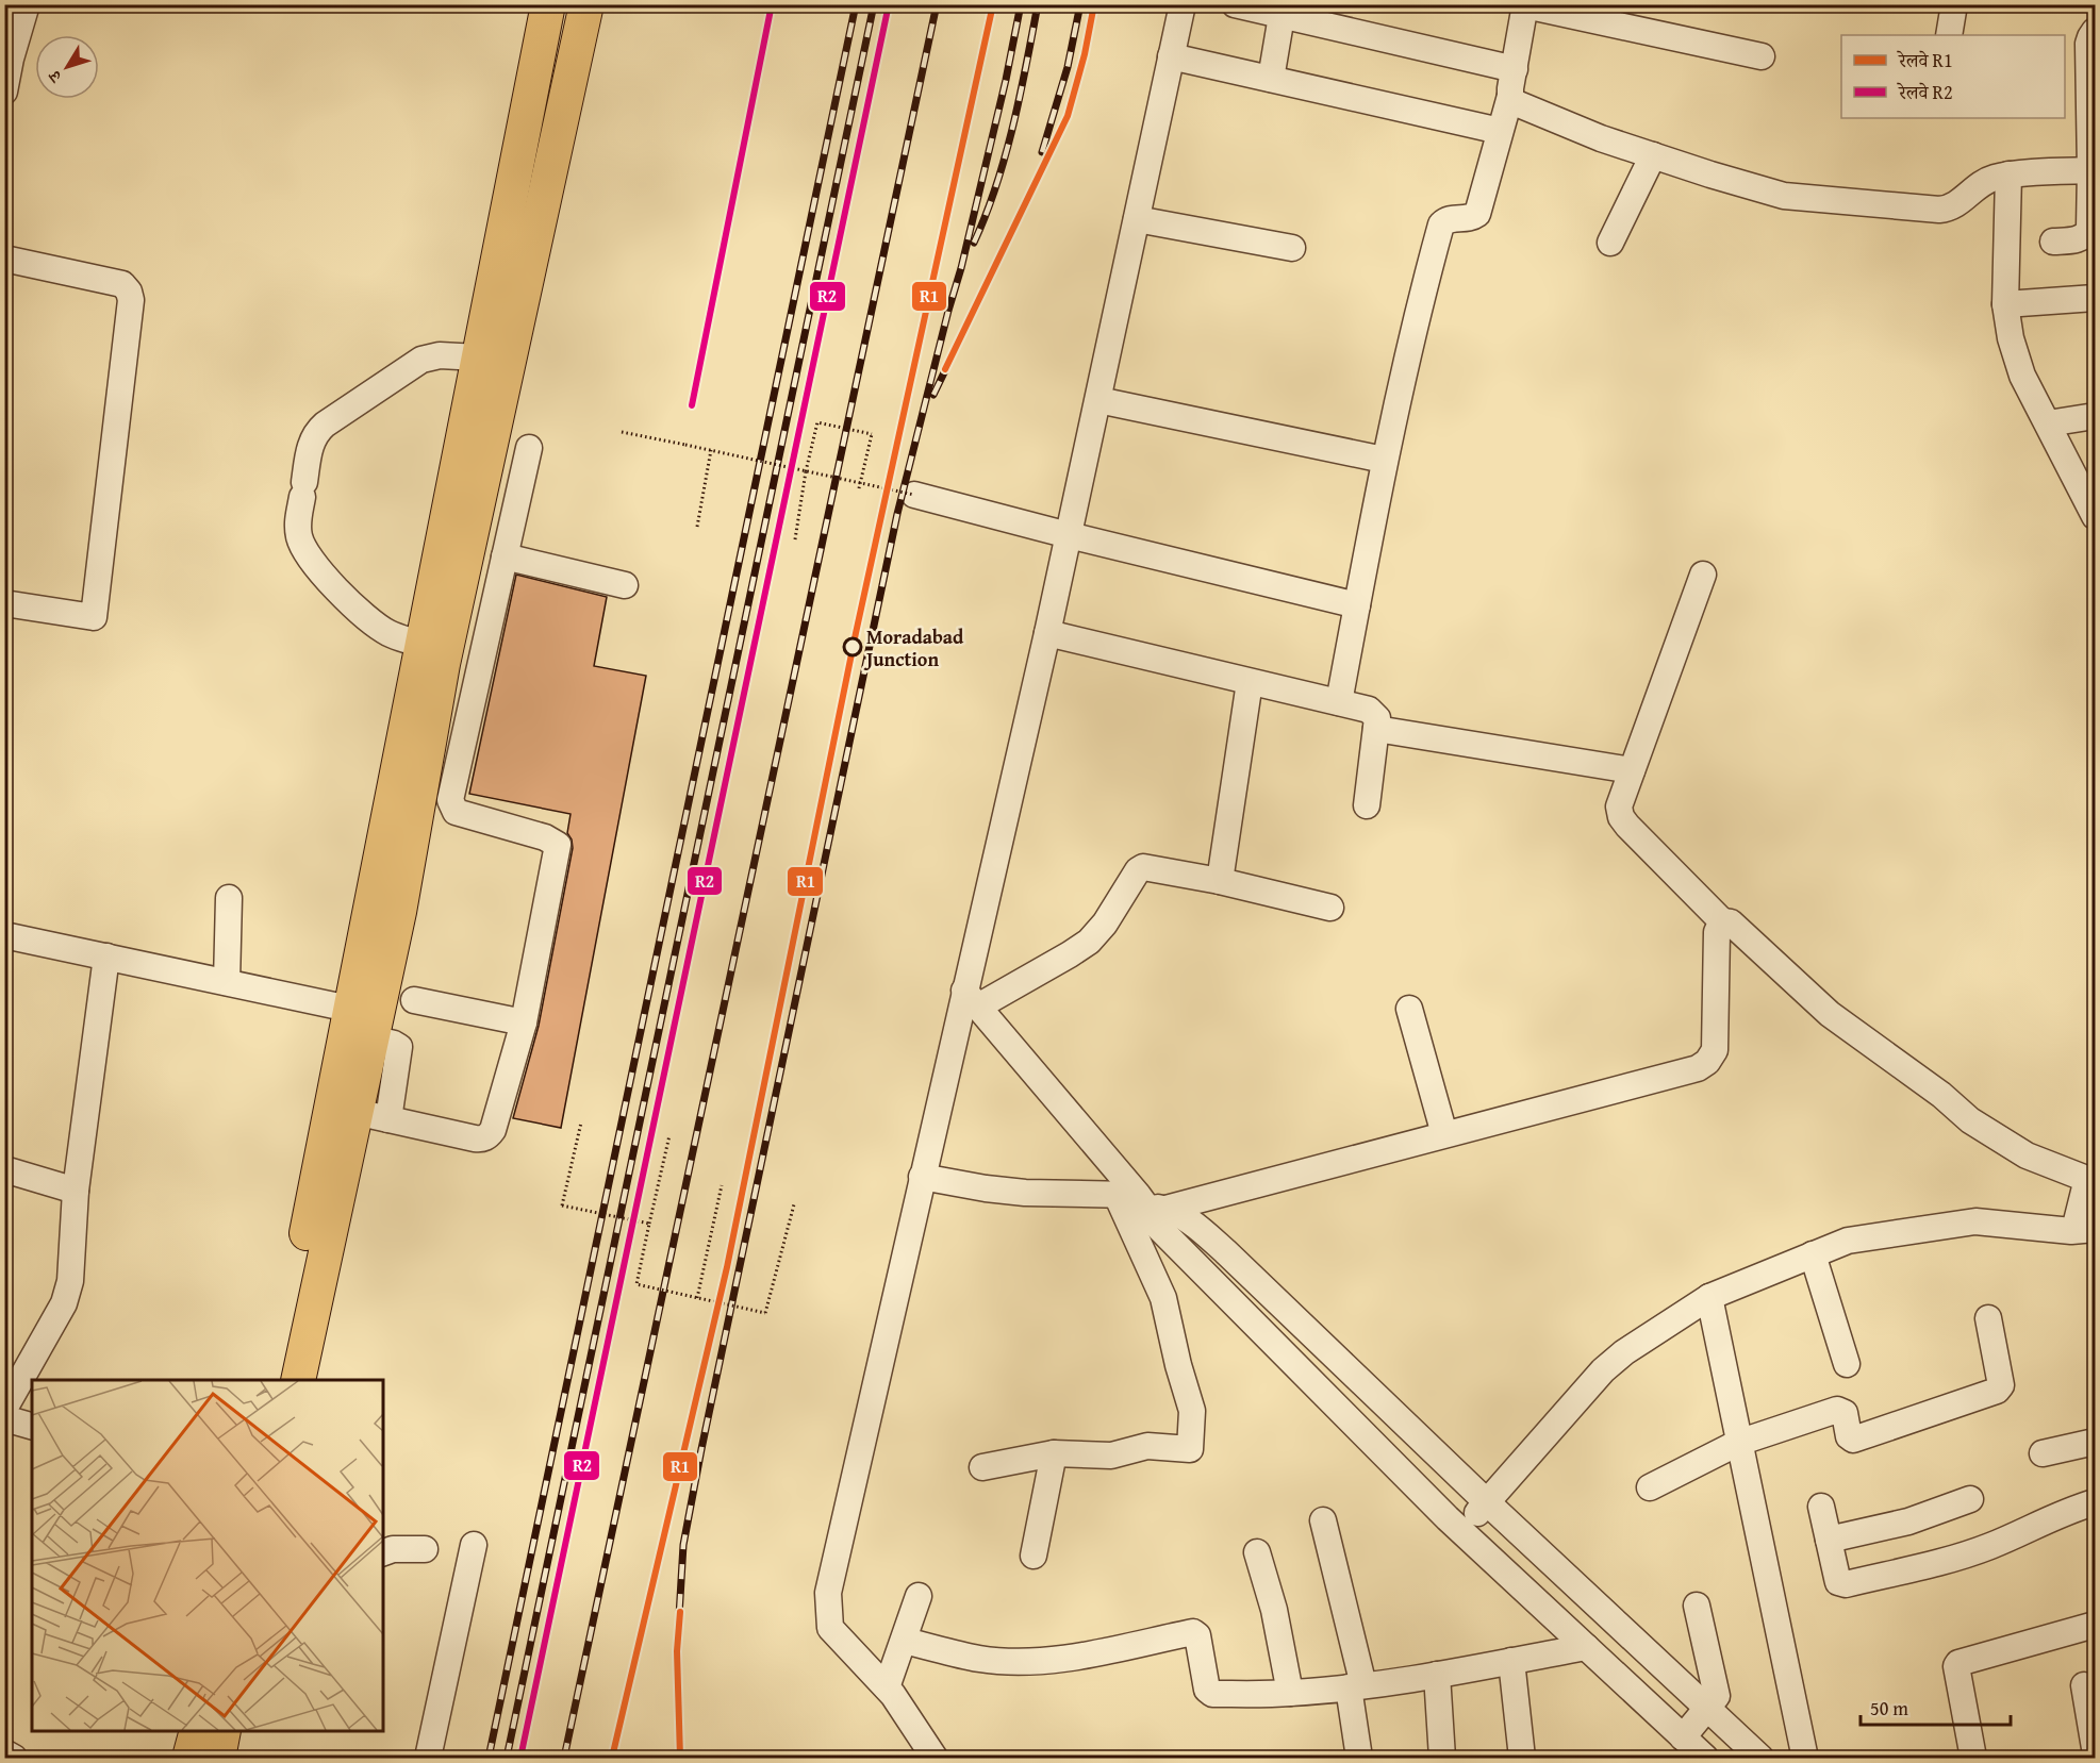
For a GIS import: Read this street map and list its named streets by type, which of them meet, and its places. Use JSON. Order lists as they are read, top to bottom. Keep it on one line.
{"places":["Moradabad Junction"],"lines":["rail line R1","rail line R2"],"legend":["रेलवे R1","रेलवे R2"],"scale_bar":"50 m","north":"bottom left"}
